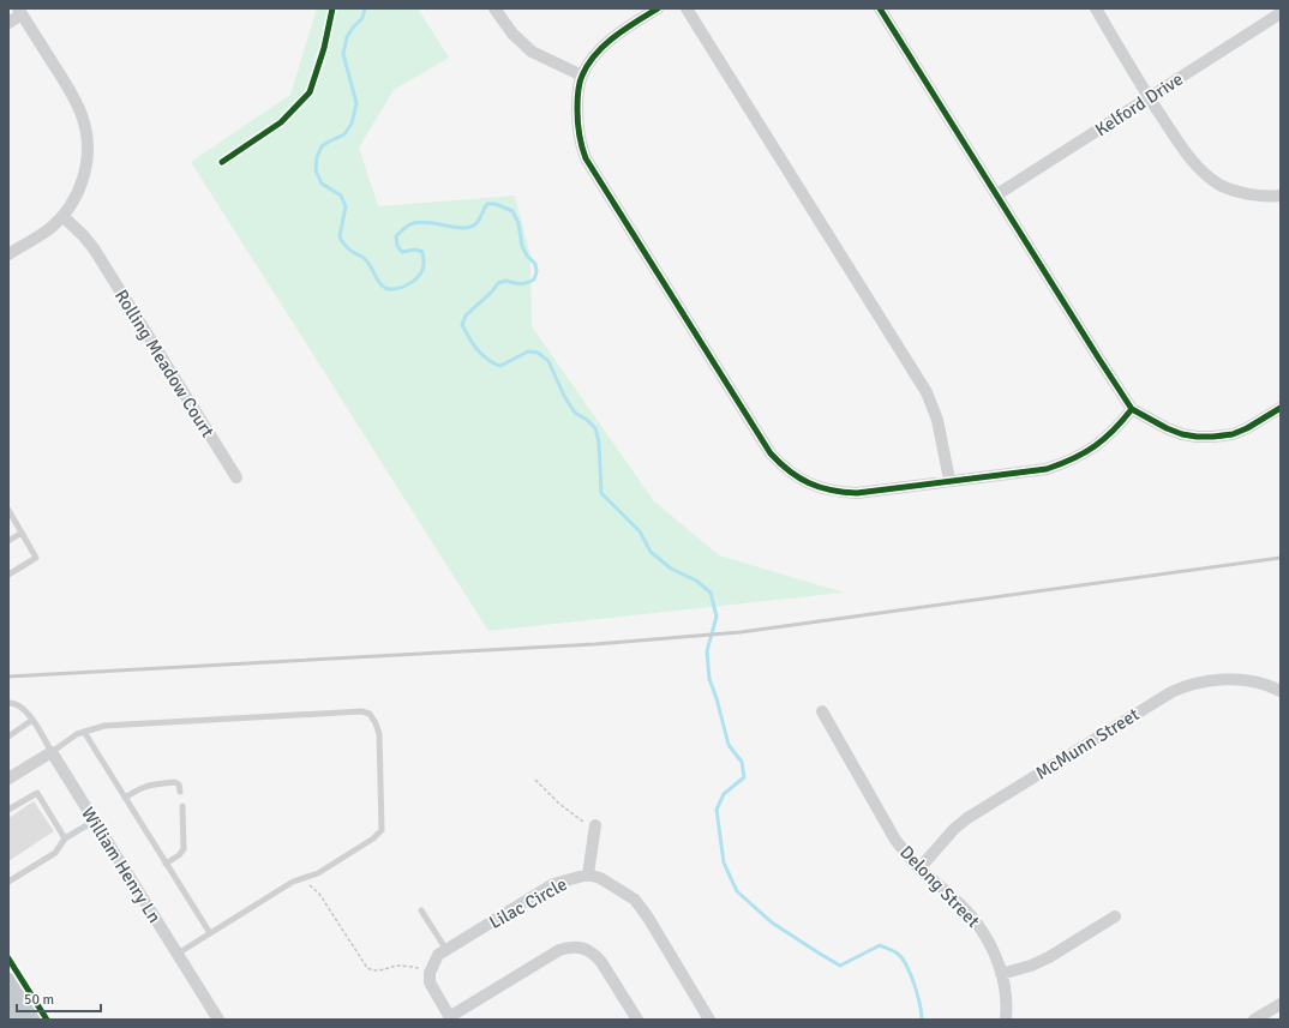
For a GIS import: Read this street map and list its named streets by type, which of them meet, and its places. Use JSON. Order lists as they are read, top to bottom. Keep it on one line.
{"streets":{"street":["Kelford Drive","Rolling Meadow Court","McMunn Street","William Henry Ln","Delong Street","Lilac Circle"]},"crossings":[["McMunn Street","Delong Street"]],"scale_bar":"50 m"}
